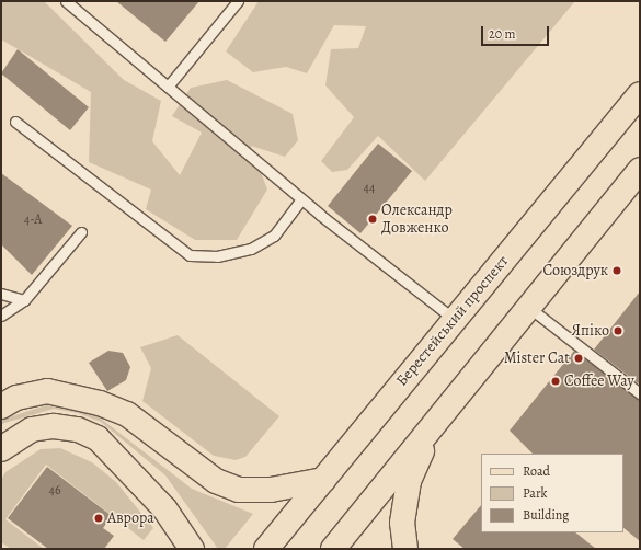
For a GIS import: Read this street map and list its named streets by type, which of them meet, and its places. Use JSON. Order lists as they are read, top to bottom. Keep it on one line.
{"streets":{"main road":["Берестейський проспект"]},"places":["Олександр Довженко","Союздрук","Япіко","Mister Cat","Coffee Way","Аврора"],"house_numbers":["44","4-А","46"],"legend":["Road","Park","Building"],"scale_bar":"20 m"}
